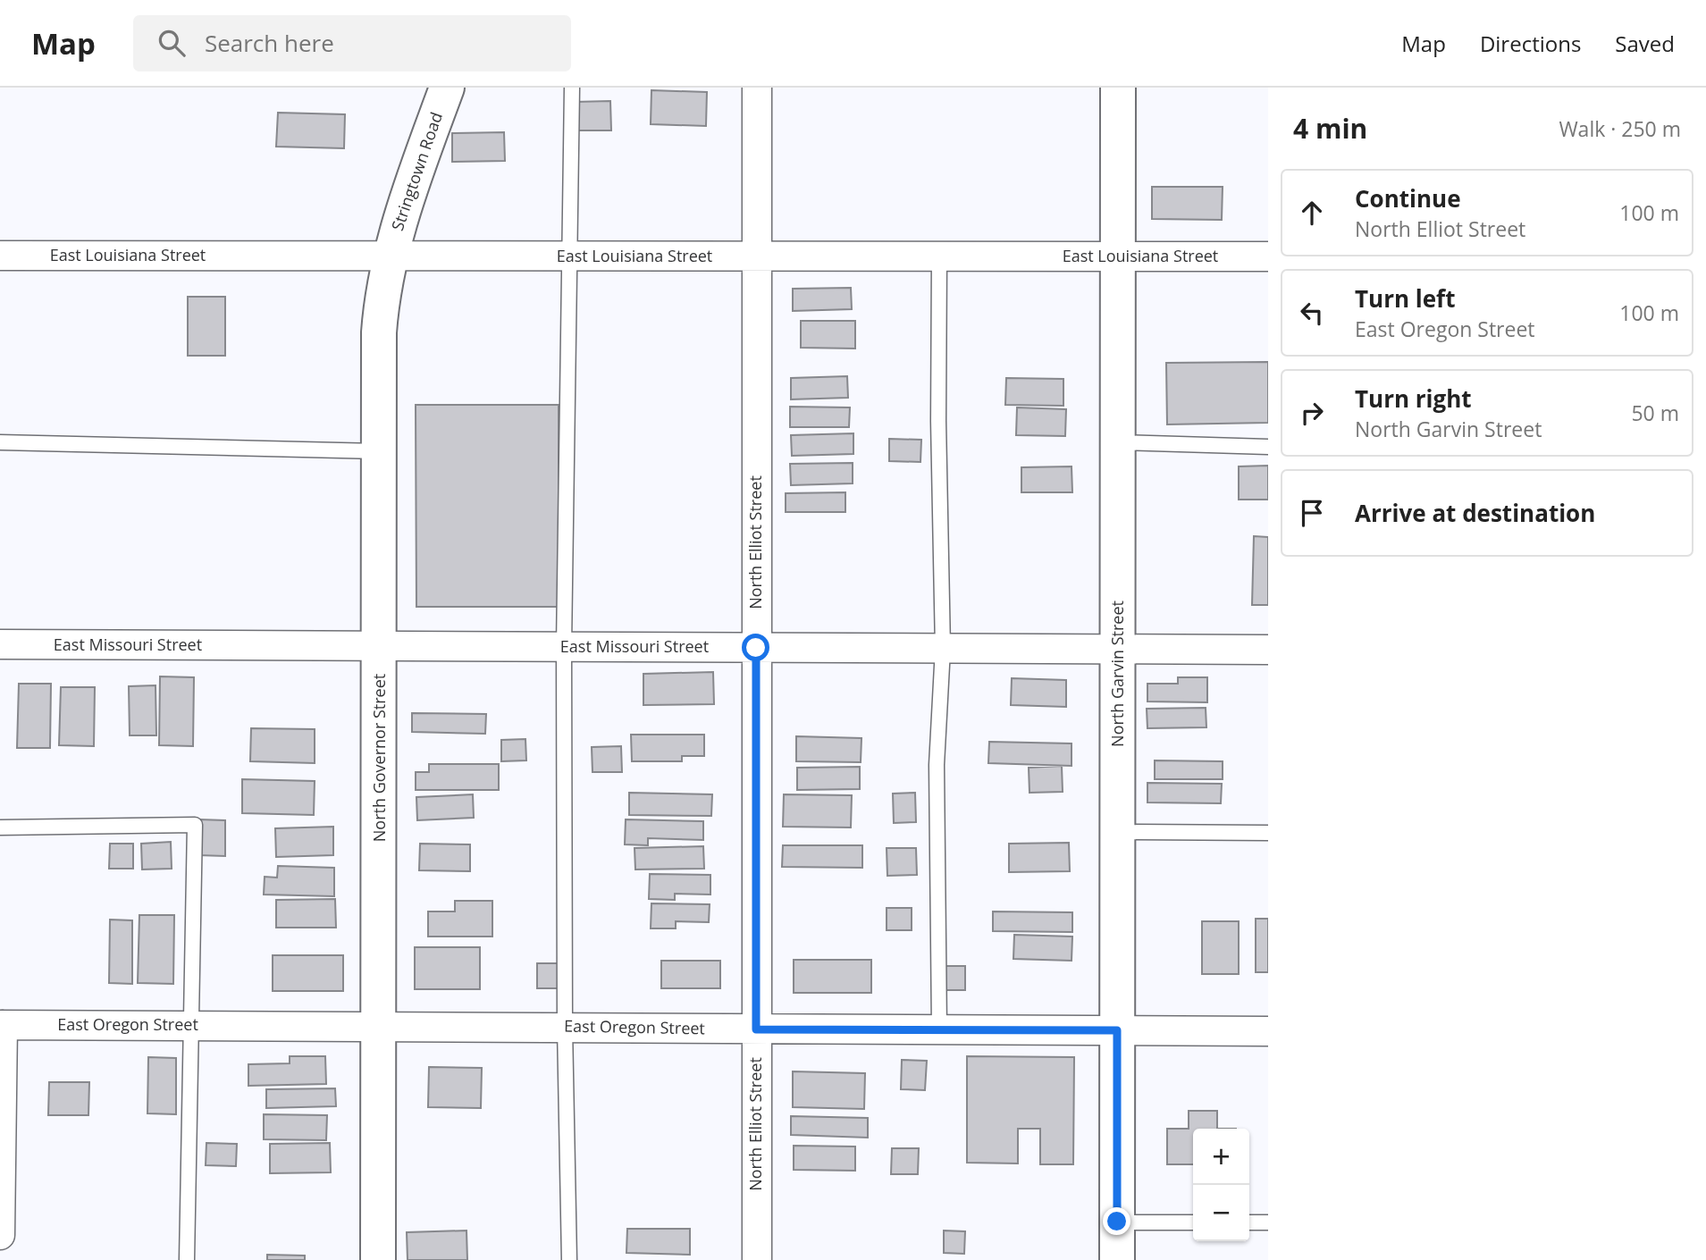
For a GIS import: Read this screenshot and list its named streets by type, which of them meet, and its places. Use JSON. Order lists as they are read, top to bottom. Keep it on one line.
{"streets":{"main road":["Stringtown Road","North Garvin Street","North Governor Street"],"street":["East Louisiana Street","North Elliot Street","East Missouri Street","East Oregon Street"]},"crossings":[["Stringtown Road","East Louisiana Street"],["Stringtown Road","North Governor Street"],["East Louisiana Street","North Elliot Street"],["East Louisiana Street","North Garvin Street"],["East Louisiana Street","North Governor Street"],["North Elliot Street","East Missouri Street"],["North Elliot Street","East Oregon Street"],["East Missouri Street","North Garvin Street"],["East Missouri Street","North Governor Street"],["North Garvin Street","East Oregon Street"],["North Governor Street","East Oregon Street"]],"page":{"header":"Map","search":"Search here","nav":["Map","Directions","Saved"],"heading":["4 min","Walk · 250 m"],"list":[["Continue","North Elliot Street","100 m"],["Turn left","East Oregon Street","100 m"],["Turn right","North Garvin Street","50 m"],"Arrive at destination"],"map_buttons":["+","−"]}}
